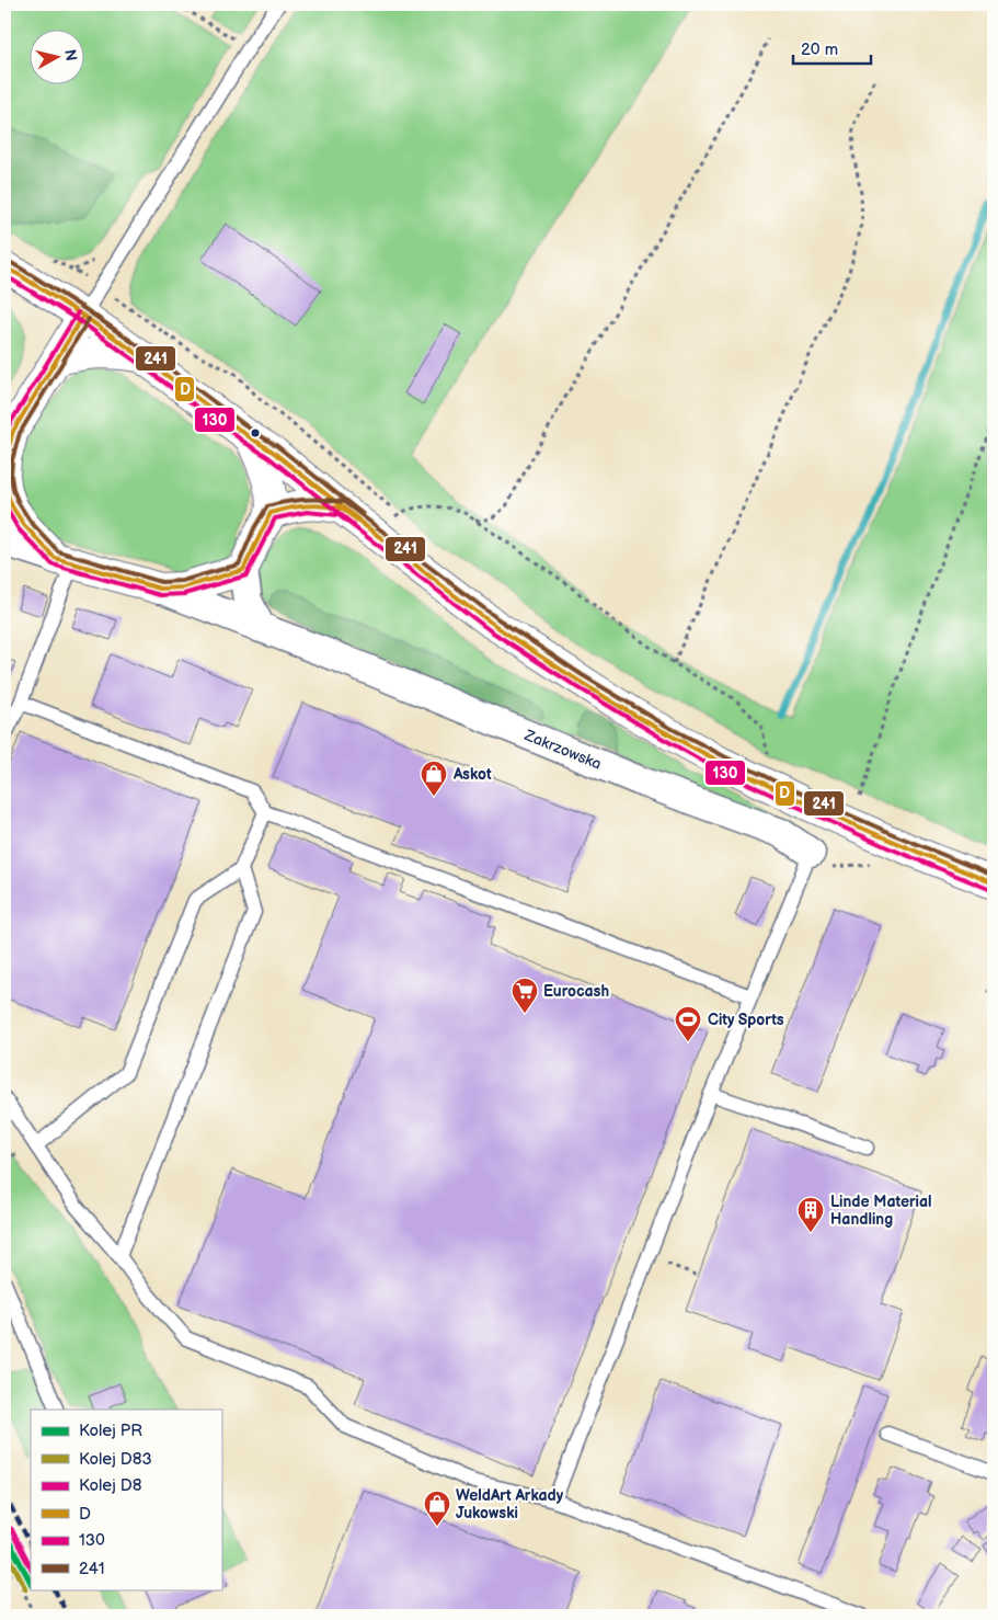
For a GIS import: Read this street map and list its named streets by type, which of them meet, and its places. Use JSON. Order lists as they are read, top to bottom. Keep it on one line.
{"streets":{"street":["Zakrzowska"]},"places":{"shop":["Askot","WeldArt Arkady Jukowski"],"supermarket":["Eurocash"],"sports":["City Sports"],"building":["Linde Material Handling"]},"lines":["transit line 241","transit line D","transit line 130","rail line D8","rail line PR","rail line D83"],"legend":["Kolej PR","Kolej D83","Kolej D8","D","130","241"],"scale_bar":"20 m","north":"right"}
